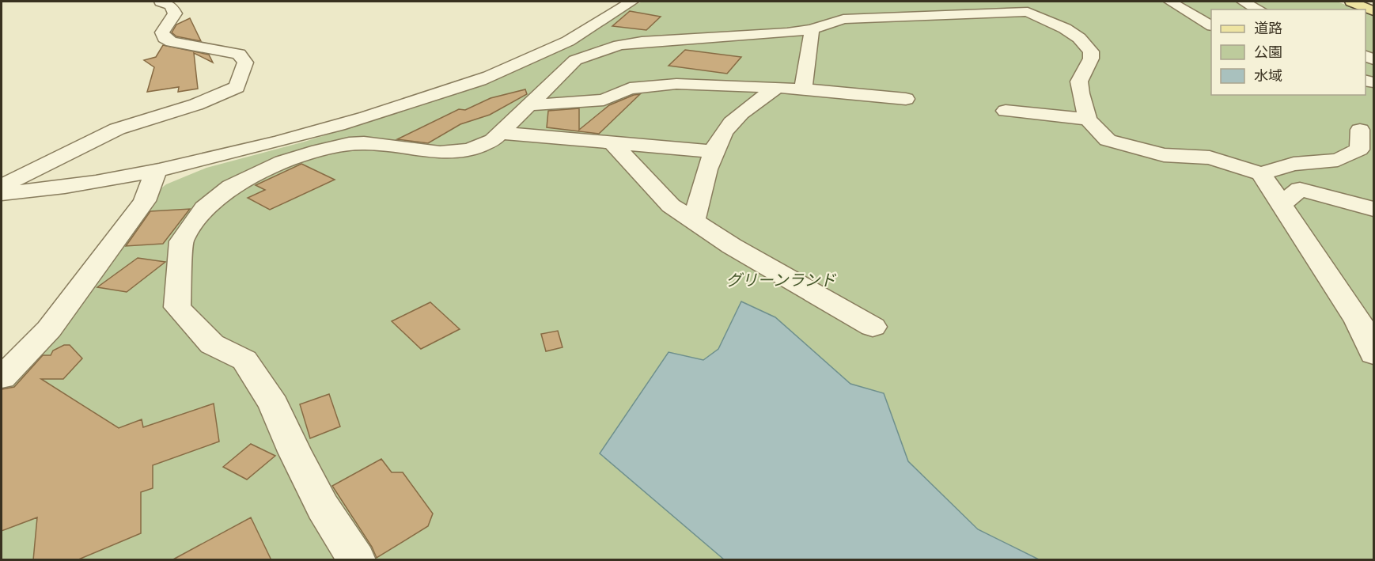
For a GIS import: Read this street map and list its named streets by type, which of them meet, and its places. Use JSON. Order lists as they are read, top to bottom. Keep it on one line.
{"parks":["グリーンランド"],"legend":["道路","公園","水域"]}
